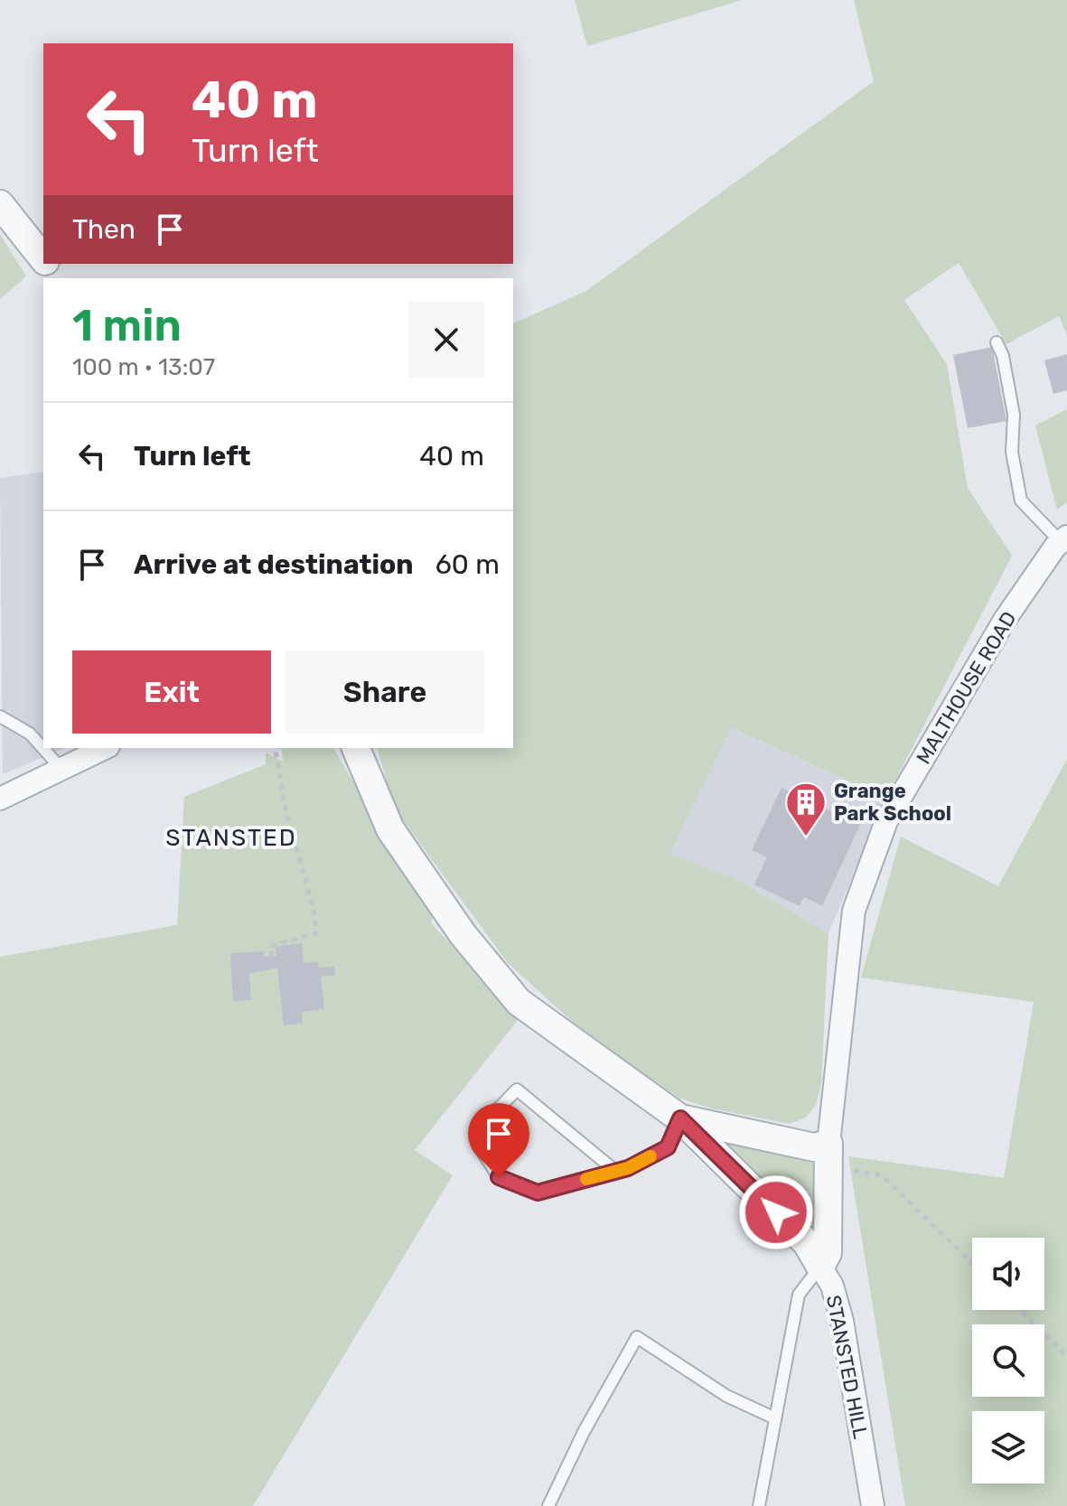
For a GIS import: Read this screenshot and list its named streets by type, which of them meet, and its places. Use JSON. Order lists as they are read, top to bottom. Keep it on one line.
{"streets":{"street":["MALTHOUSE ROAD","STANSTED HILL"]},"districts":["STANSTED"],"places":{"building":["Grange Park School"]},"page":{"turn":["40 m","Turn left"],"then":"Then","heading":["1 min","100 m · 13:07"],"list":[{"name":"Turn left","value":"40 m"},{"name":"Arrive at destination","value":"60 m"}],"buttons":["Exit","Share"]}}
